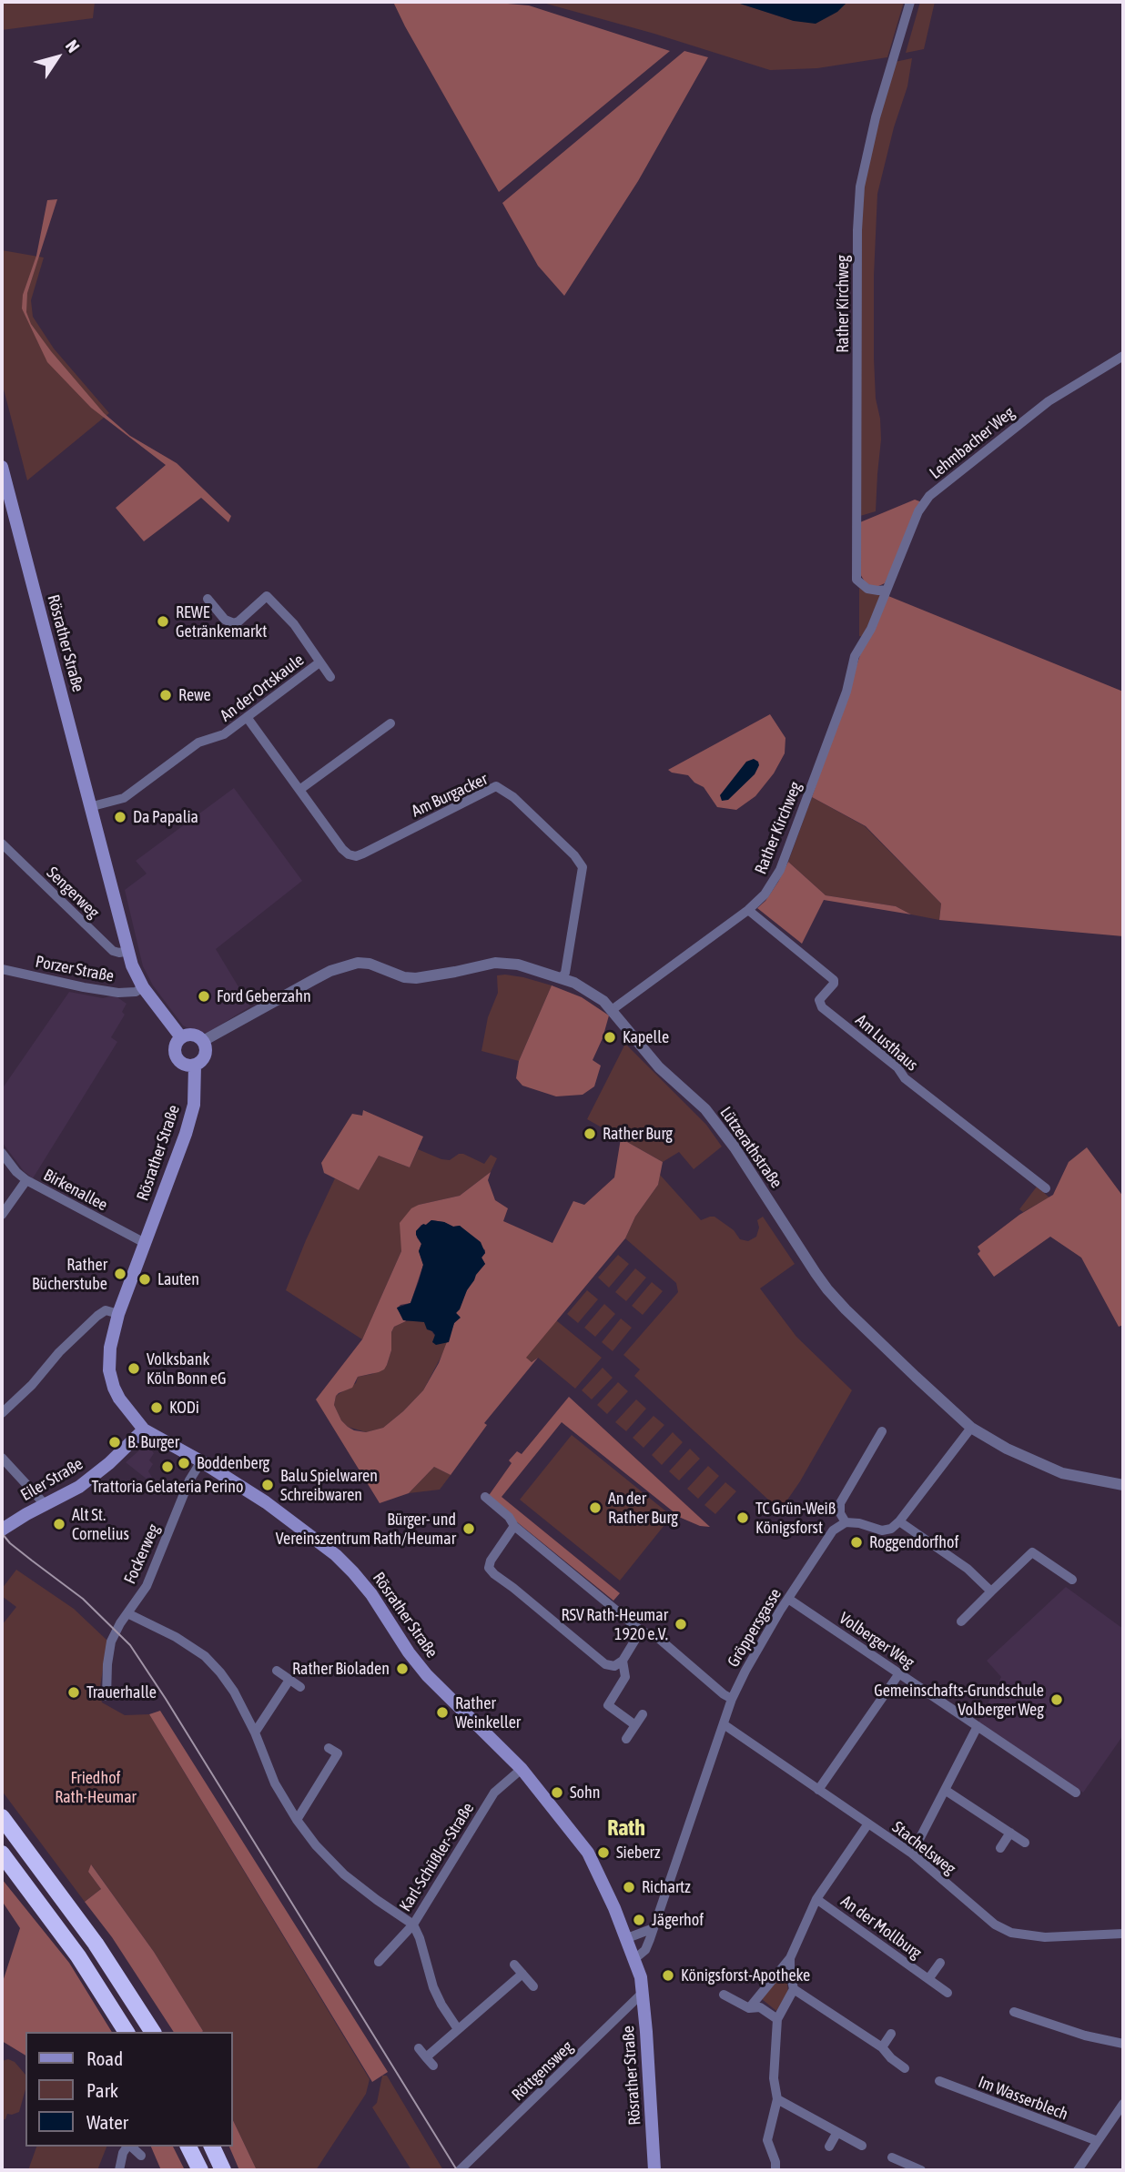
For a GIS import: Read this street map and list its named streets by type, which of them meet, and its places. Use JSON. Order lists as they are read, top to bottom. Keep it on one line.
{"streets":{"main road":["Rösrather Straße","Eiler Straße"],"street":["Rather Kirchweg","Lehmbacher Weg","An der Ortskaule","Am Burgacker","Sengerweg","Porzer Straße","Am Lusthaus","Lützerathstraße","Birkenallee","Fockerweg","Gröppersgasse","Volberger Weg","Stachelsweg","Karl-Schüßler-Straße","An der Mollburg","Röttgensweg","Im Wasserblech"]},"crossings":[["Rather Kirchweg","Lehmbacher Weg"],["Rather Kirchweg","Am Lusthaus"],["Rather Kirchweg","Lützerathstraße"],["Rösrather Straße","An der Ortskaule"],["Rösrather Straße","Sengerweg"],["Rösrather Straße","Porzer Straße"],["Rösrather Straße","Lützerathstraße"],["Rösrather Straße","Birkenallee"],["Rösrather Straße","Eiler Straße"],["Rösrather Straße","Fockerweg"],["Rösrather Straße","Gröppersgasse"],["Rösrather Straße","Karl-Schüßler-Straße"],["Rösrather Straße","Röttgensweg"],["An der Ortskaule","Am Burgacker"],["Am Burgacker","Lützerathstraße"],["Gröppersgasse","Volberger Weg"],["Gröppersgasse","Stachelsweg"],["Stachelsweg","An der Mollburg"]],"districts":["Rath"],"parks":["Friedhof Rath-Heumar"],"places":["REWE Getränkemarkt","Rewe","Da Papalia","Ford Geberzahn","Kapelle","Rather Burg","Rather Bücherstube","Lauten","Volksbank Köln Bonn eG","KODi","B. Burger","Boddenberg","Trattoria Gelateria Perino","Balu Spielwaren Schreibwaren","An der Rather Burg","TC Grün-Weiß Königsforst","Alt St. Cornelius","Bürger- und Vereinszentrum Rath/Heumar","Roggendorfhof","RSV Rath-Heumar 1920 e.V.","Rather Bioladen","Trauerhalle","Gemeinschafts-Grundschule Volberger Weg","Rather Weinkeller","Sohn","Sieberz","Richartz","Jägerhof","Königsforst-Apotheke"],"legend":["Road","Park","Water"],"north":"top right"}
